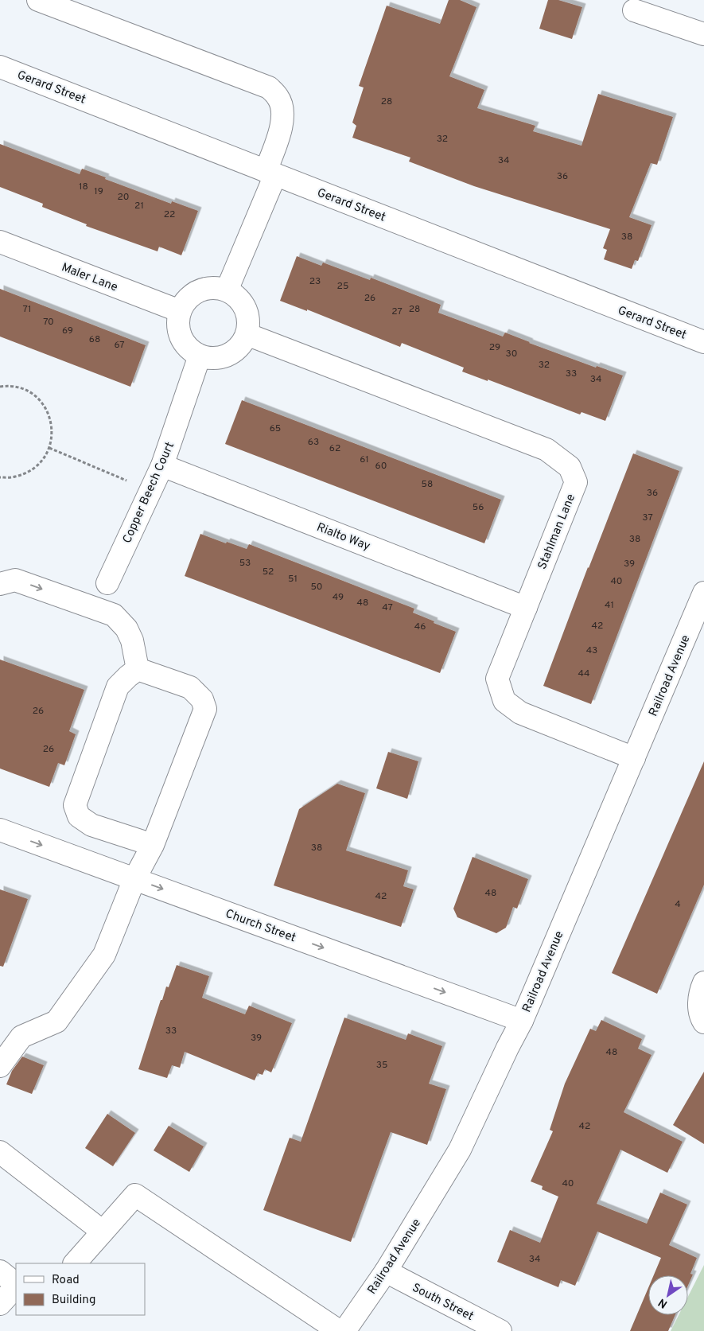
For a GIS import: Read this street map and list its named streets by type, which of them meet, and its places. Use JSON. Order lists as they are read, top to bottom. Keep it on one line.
{"streets":{"street":["Gerard Street","Maler Lane","Copper Beech Court","Stahlman Lane","Rialto Way","Railroad Avenue","Church Street","South Street"]},"crossings":[["Maler Lane","Copper Beech Court"],["Maler Lane","Stahlman Lane"],["Copper Beech Court","Stahlman Lane"],["Copper Beech Court","Rialto Way"],["Stahlman Lane","Rialto Way"],["Stahlman Lane","Railroad Avenue"],["Railroad Avenue","Church Street"],["Railroad Avenue","South Street"]],"one_way":["Church Street"],"house_numbers":["28","32","34","36","18","19","20","21","22","38","23","25","26","71","28","27","70","69","68","67","29","30","32","33","34","65","63","62","61","60","58","36","56","37","38","53","39","52","51","40","50","49","48","41","47","42","46","43","44","26","26","38","48","42","4","33","39","48","35","42","40","34"],"legend":["Road","Building"],"north":"bottom left"}
